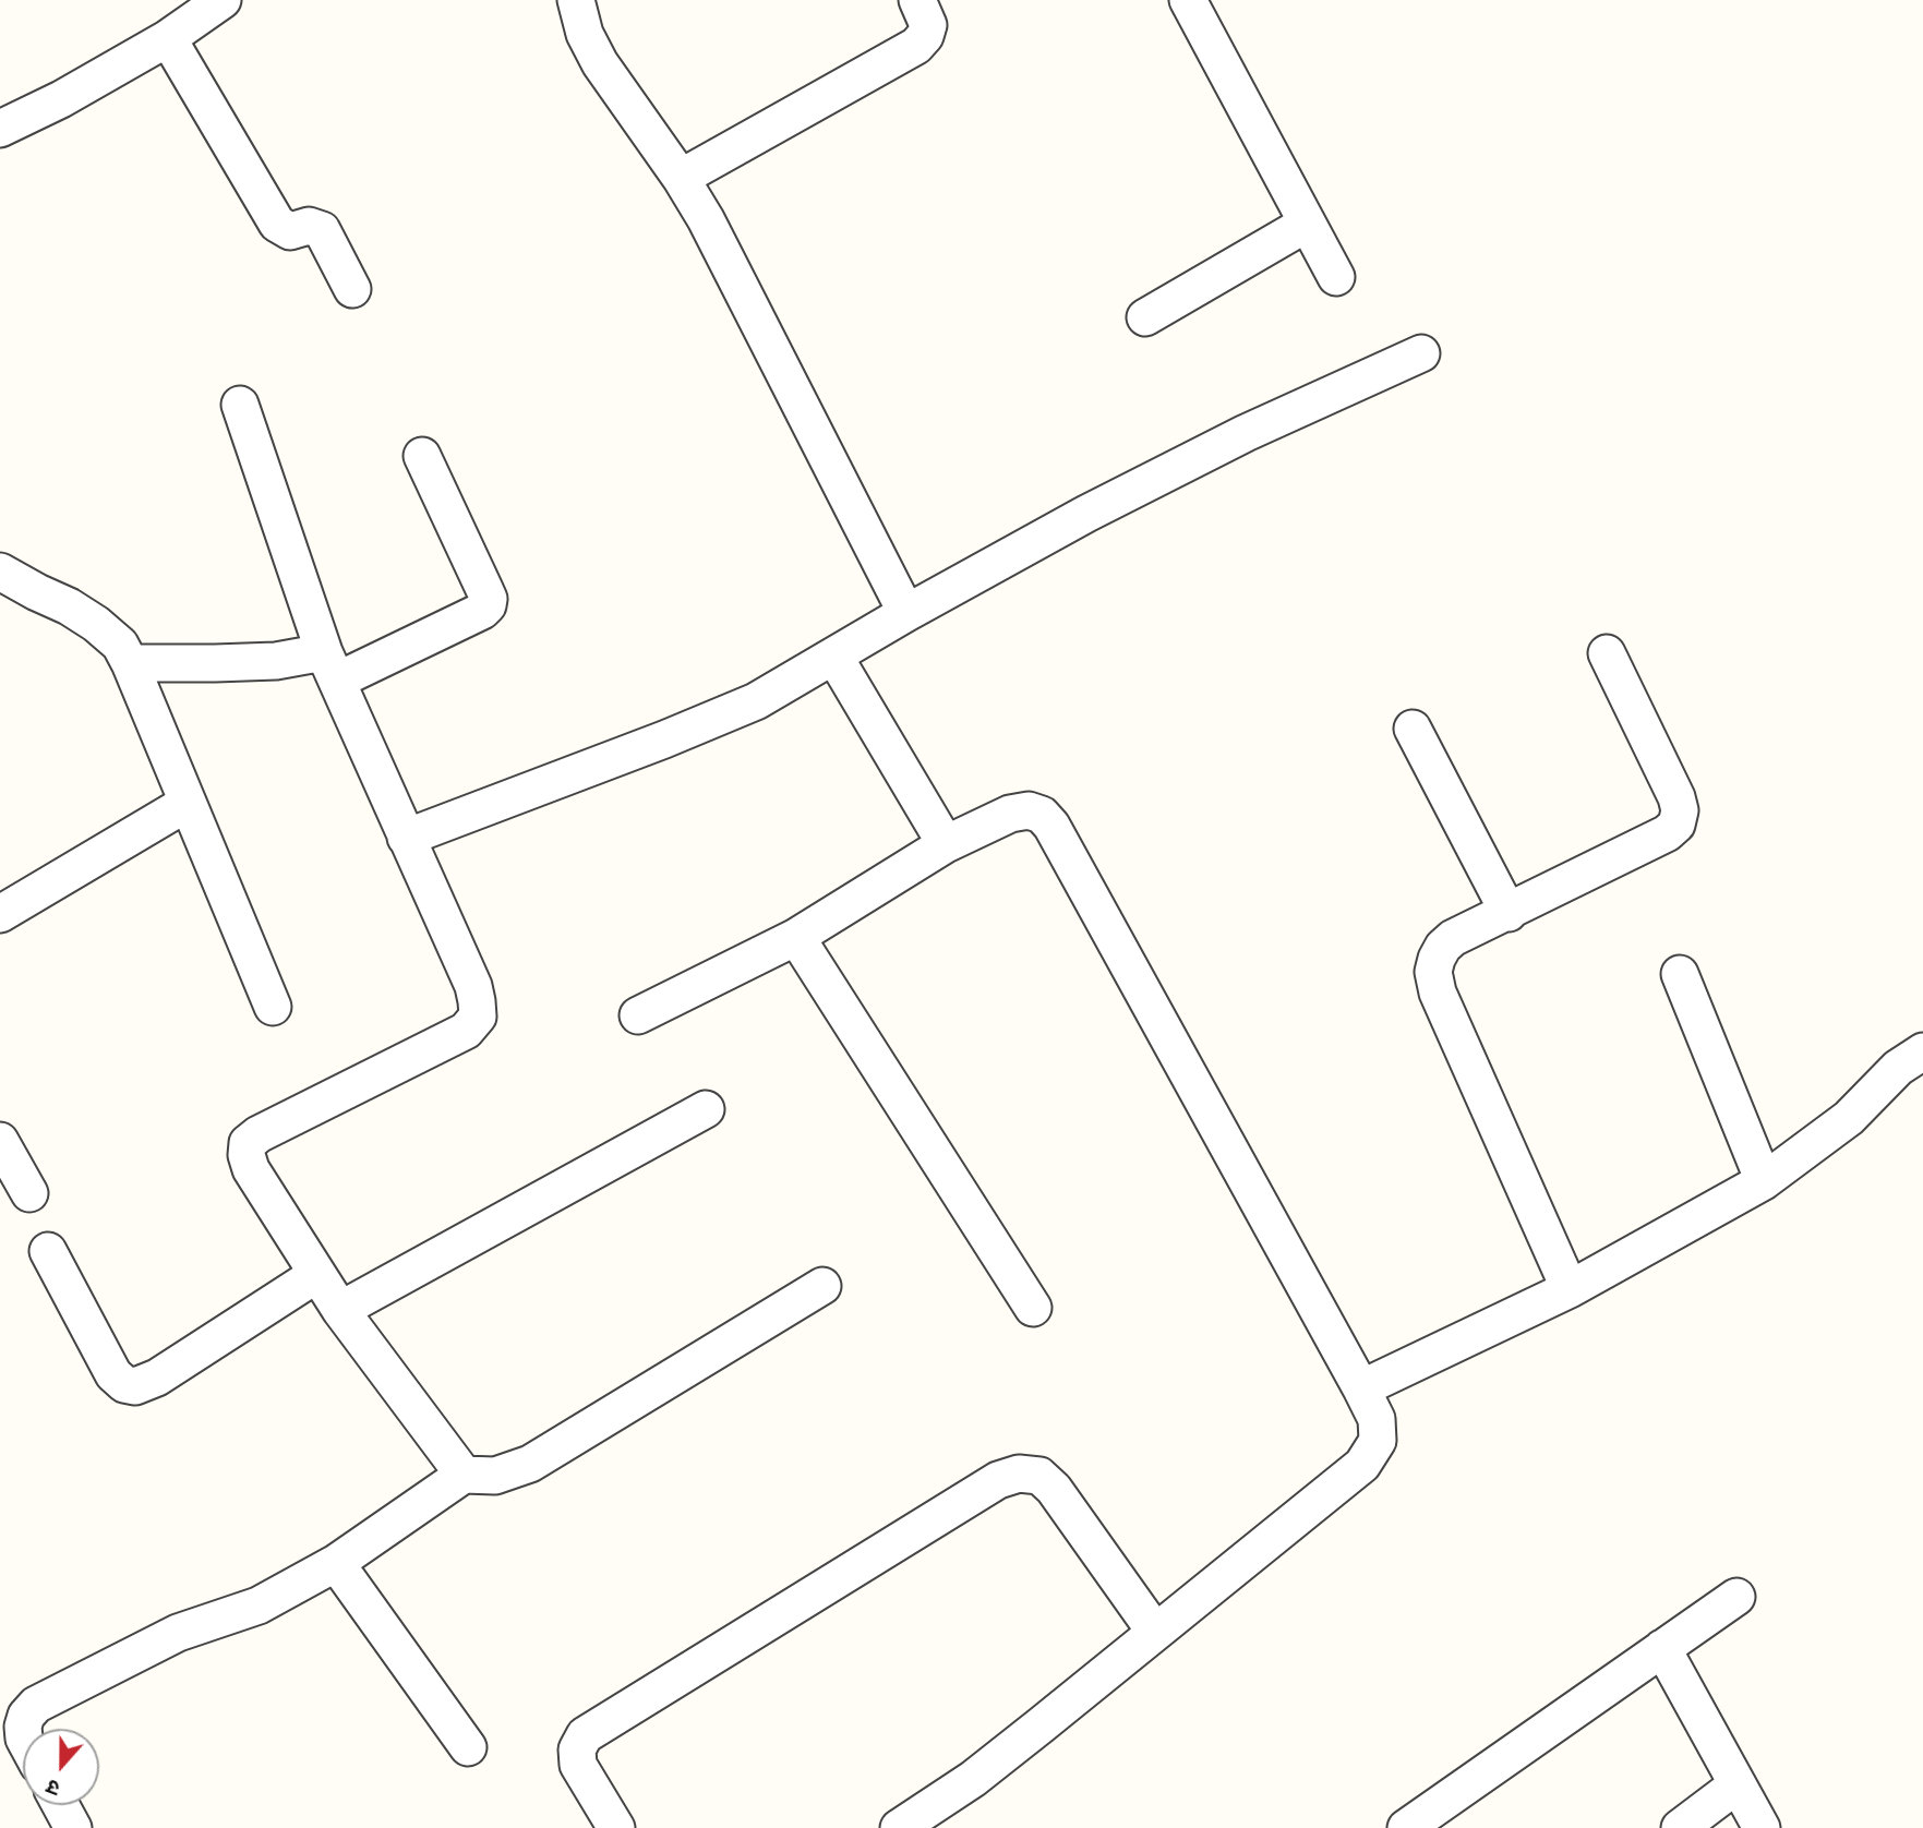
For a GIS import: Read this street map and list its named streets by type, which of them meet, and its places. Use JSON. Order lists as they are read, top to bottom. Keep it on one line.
{"north":"bottom"}
